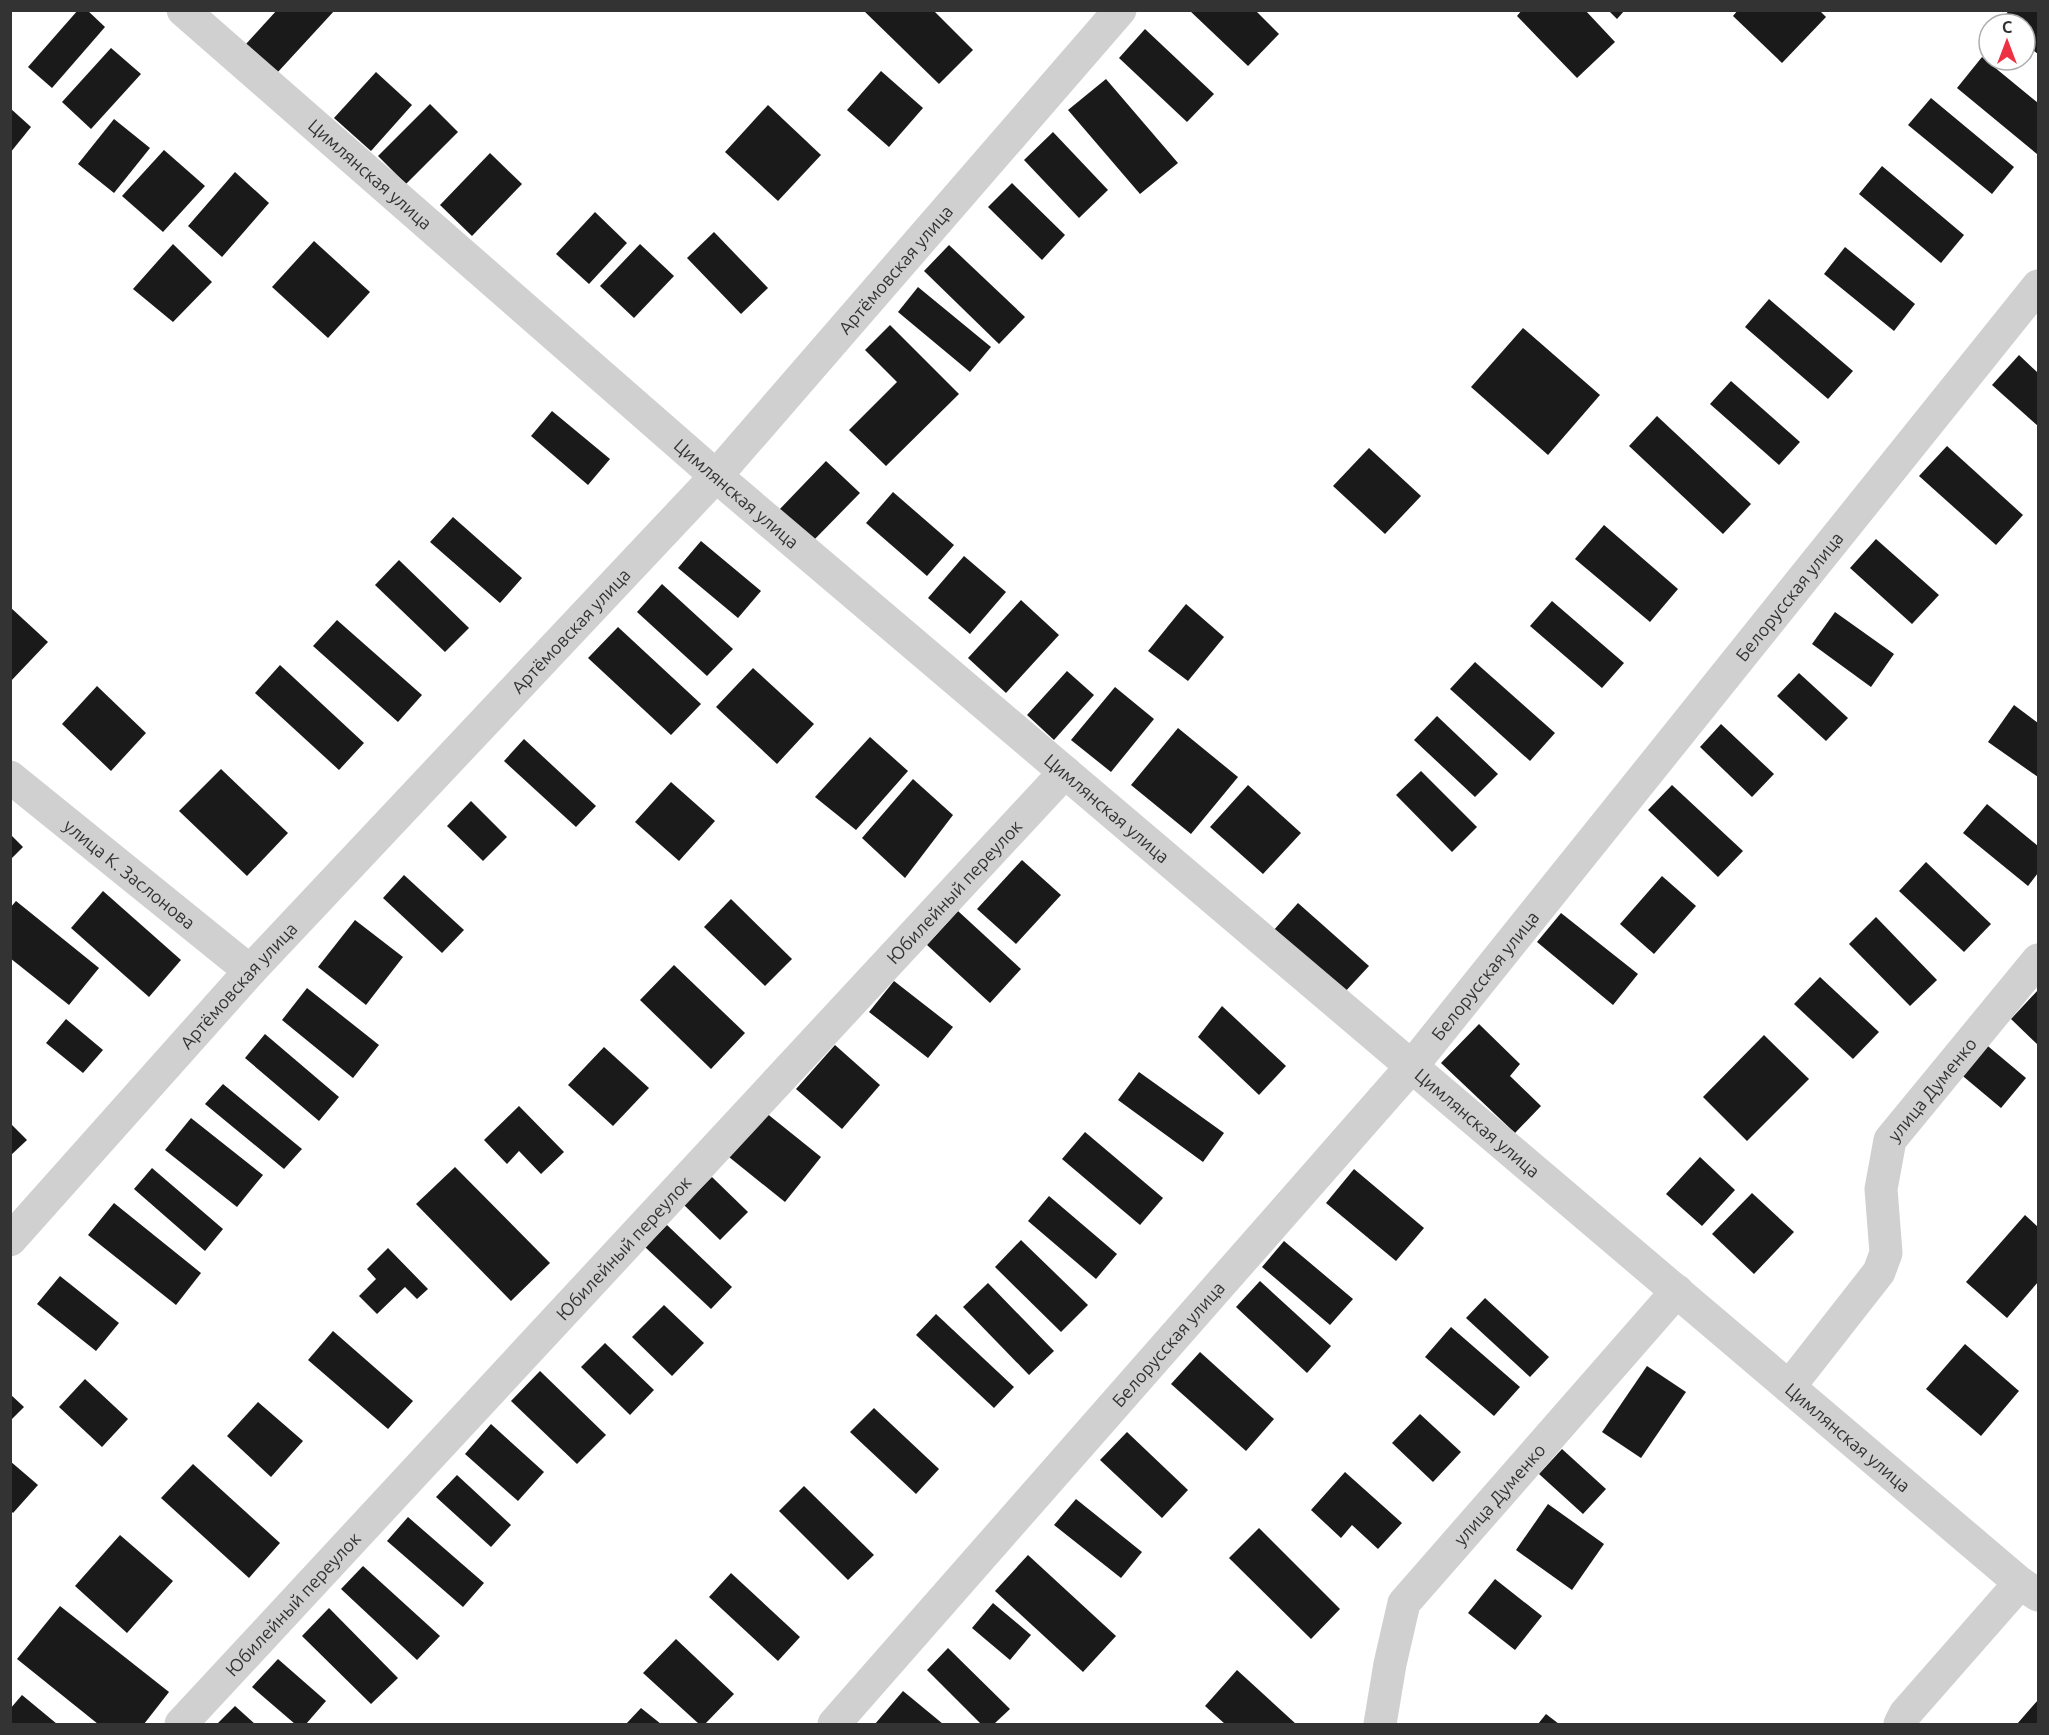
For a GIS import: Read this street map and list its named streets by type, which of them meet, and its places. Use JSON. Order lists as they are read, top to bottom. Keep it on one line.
{"streets":{"street":["Цимлянская улица","Артёмовская улица","Белорусская улица","улица К. Заслонова","Юбилейный переулок","улица Думенко"]},"crossings":[["Цимлянская улица","Артёмовская улица"],["Цимлянская улица","Белорусская улица"],["Цимлянская улица","Юбилейный переулок"],["Цимлянская улица","улица Думенко"],["Артёмовская улица","улица К. Заслонова"]],"north":"top"}
